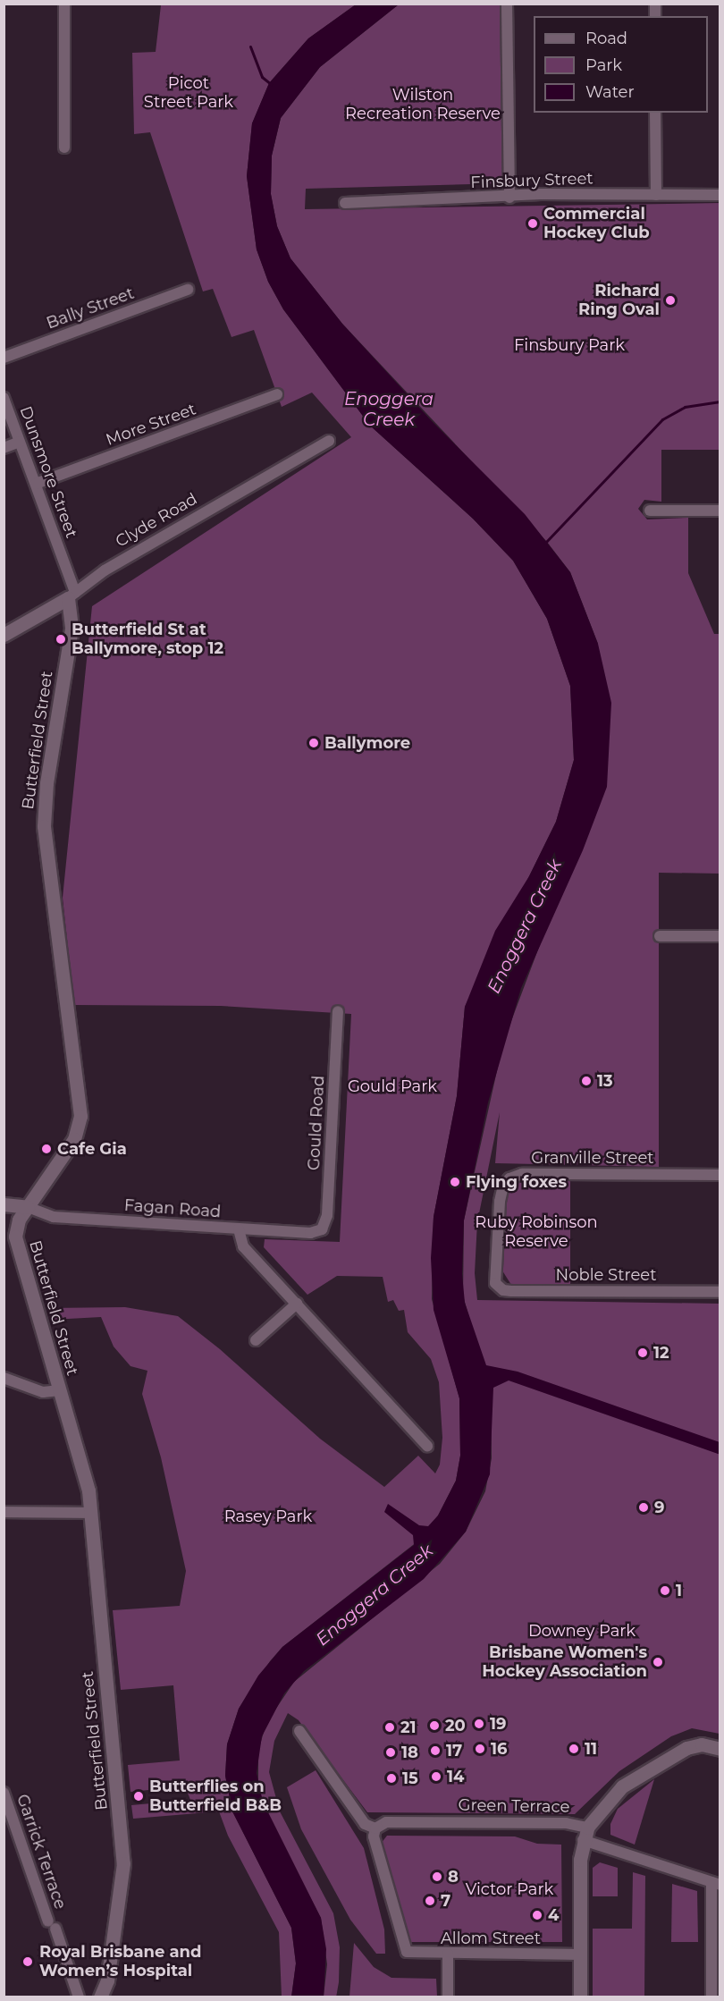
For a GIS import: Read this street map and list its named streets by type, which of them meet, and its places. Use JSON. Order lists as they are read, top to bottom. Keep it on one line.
{"streets":{"street":["Finsbury Street","Bally Street","More Street","Dunsmore Street","Clyde Road","Butterfield Street","Gould Road","Granville Street","Fagan Road","Noble Street","Green Terrace","Garrick Terrace","Allom Street"]},"crossings":[["More Street","Dunsmore Street"],["Dunsmore Street","Clyde Road"],["Dunsmore Street","Butterfield Street"],["Clyde Road","Butterfield Street"],["Butterfield Street","Fagan Road"],["Gould Road","Fagan Road"],["Granville Street","Noble Street"],["Green Terrace","Allom Street"]],"water":["Enoggera Creek"],"parks":["Picot Street Park","Wilston Recreation Reserve","Finsbury Park","Gould Park","Ruby Robinson Reserve","Rasey Park","Downey Park","Victor Park"],"places":["Commercial Hockey Club","Richard Ring Oval","Butterfield St at Ballymore, stop 12","Ballymore","13","Cafe Gia","Flying foxes","12","9","1","Brisbane Women's Hockey Association","19","20","21","16","11","17","18","14","15","Butterflies on Butterfield B&B","8","7","4","Royal Brisbane and Women’s Hospital"],"legend":["Road","Park","Water"]}
